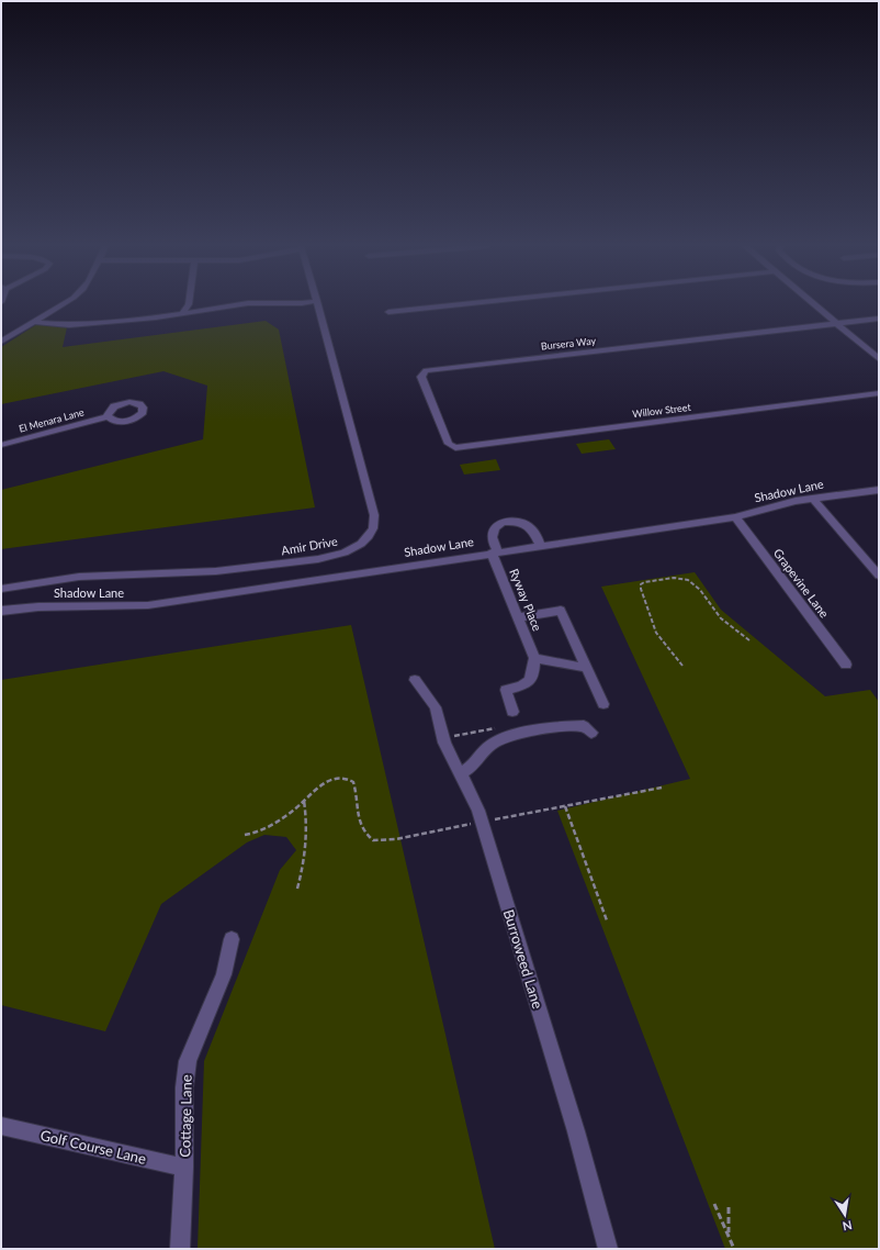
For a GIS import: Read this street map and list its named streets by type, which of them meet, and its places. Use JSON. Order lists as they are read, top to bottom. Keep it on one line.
{"streets":{"street":["Bursera Way","Willow Street","El Menara Lane","Shadow Lane","Amir Drive","Grapevine Lane","Ryway Place","Burroweed Lane","Cottage Lane","Golf Course Lane"]},"crossings":[["Bursera Way","Willow Street"],["Shadow Lane","Grapevine Lane"],["Shadow Lane","Ryway Place"],["Cottage Lane","Golf Course Lane"]],"north":"bottom"}
